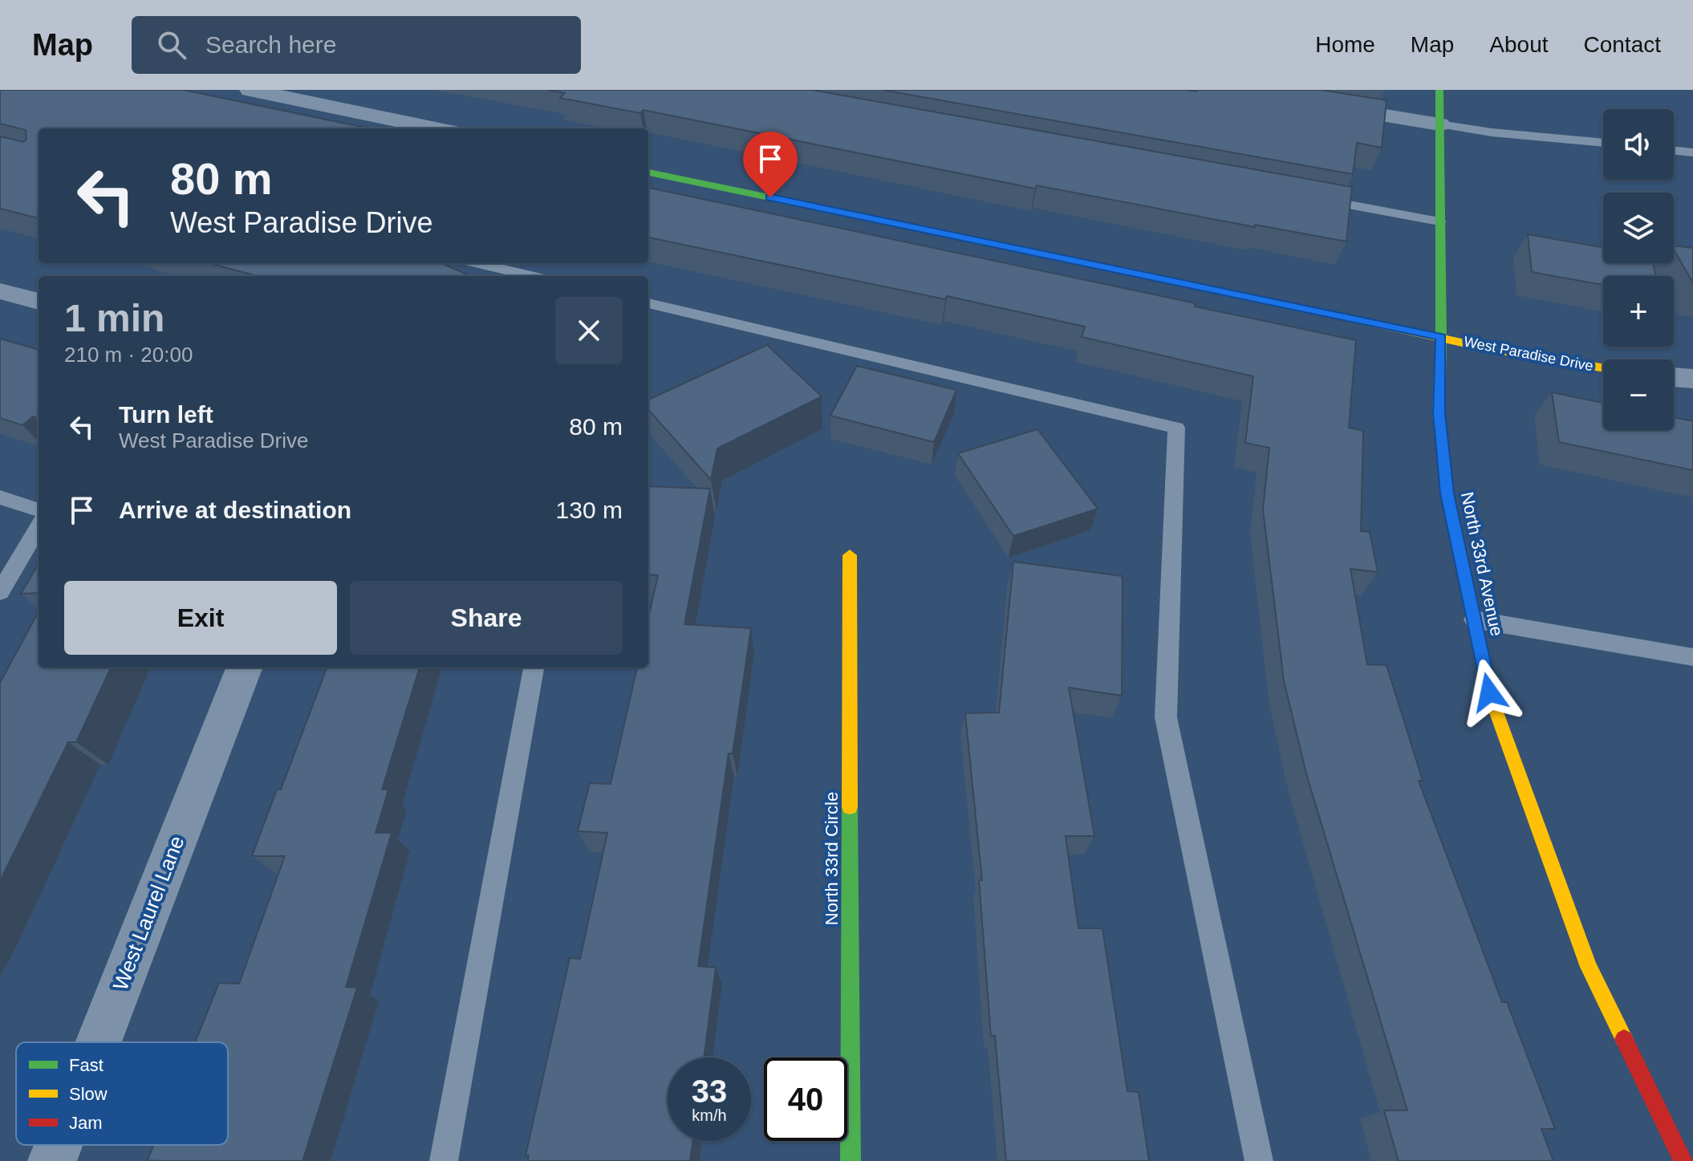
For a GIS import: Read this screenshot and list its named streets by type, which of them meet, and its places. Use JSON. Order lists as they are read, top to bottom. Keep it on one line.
{"streets":{"street":["West Paradise Drive","North 33rd Avenue","North 33rd Circle","West Laurel Lane"]},"crossings":[["West Paradise Drive","North 33rd Avenue"]],"legend":["Fast","Slow","Jam"],"page":{"header":"Map","search":"Search here","nav":["Home","Map","About","Contact"],"map_buttons":["+","−"],"turn":["80 m","West Paradise Drive"],"heading":["1 min","210 m · 20:00"],"list":[{"name":"Turn left","note":"West Paradise Drive","value":"80 m"},{"name":"Arrive at destination","value":"130 m"}],"buttons":["Exit","Share"],"speed":"33 km/h","limit":"40"}}
